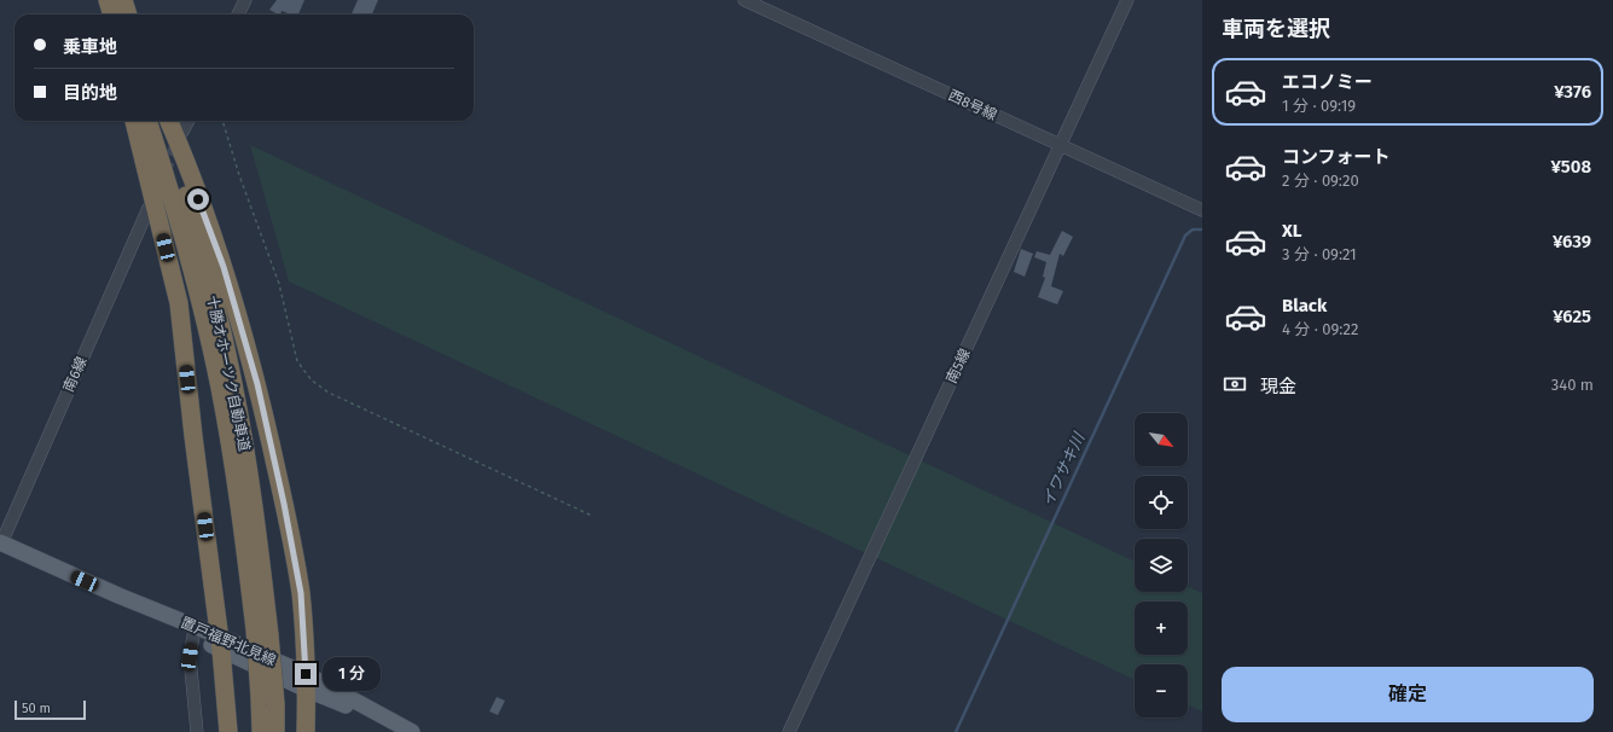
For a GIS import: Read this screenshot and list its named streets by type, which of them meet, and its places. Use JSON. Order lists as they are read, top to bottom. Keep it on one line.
{"streets":{"highway":["十勝オホーツク自動車道"],"main road":["置戸福野北見線"],"street":["西8号線","南5線","南6線"]},"crossings":[["西8号線","南5線"],["南6線","置戸福野北見線"]],"water":["イワサキ川"],"scale_bar":"50 m","north":"bottom right","page":{"heading":"車両を選択","banner":["乗車地","目的地"],"list":[{"name":"エコノミー","note":"1 分 · 09:19","value":"¥376"},{"name":"コンフォート","note":"2 分 · 09:20","value":"¥508"},{"name":"XL","note":"3 分 · 09:21","value":"¥639"},{"name":"Black","note":"4 分 · 09:22","value":"¥625"}],"pay":["現金","340 m"],"map_buttons":["+","−"],"bubble":"1 分","buttons":"確定","scale":"50 m"}}
